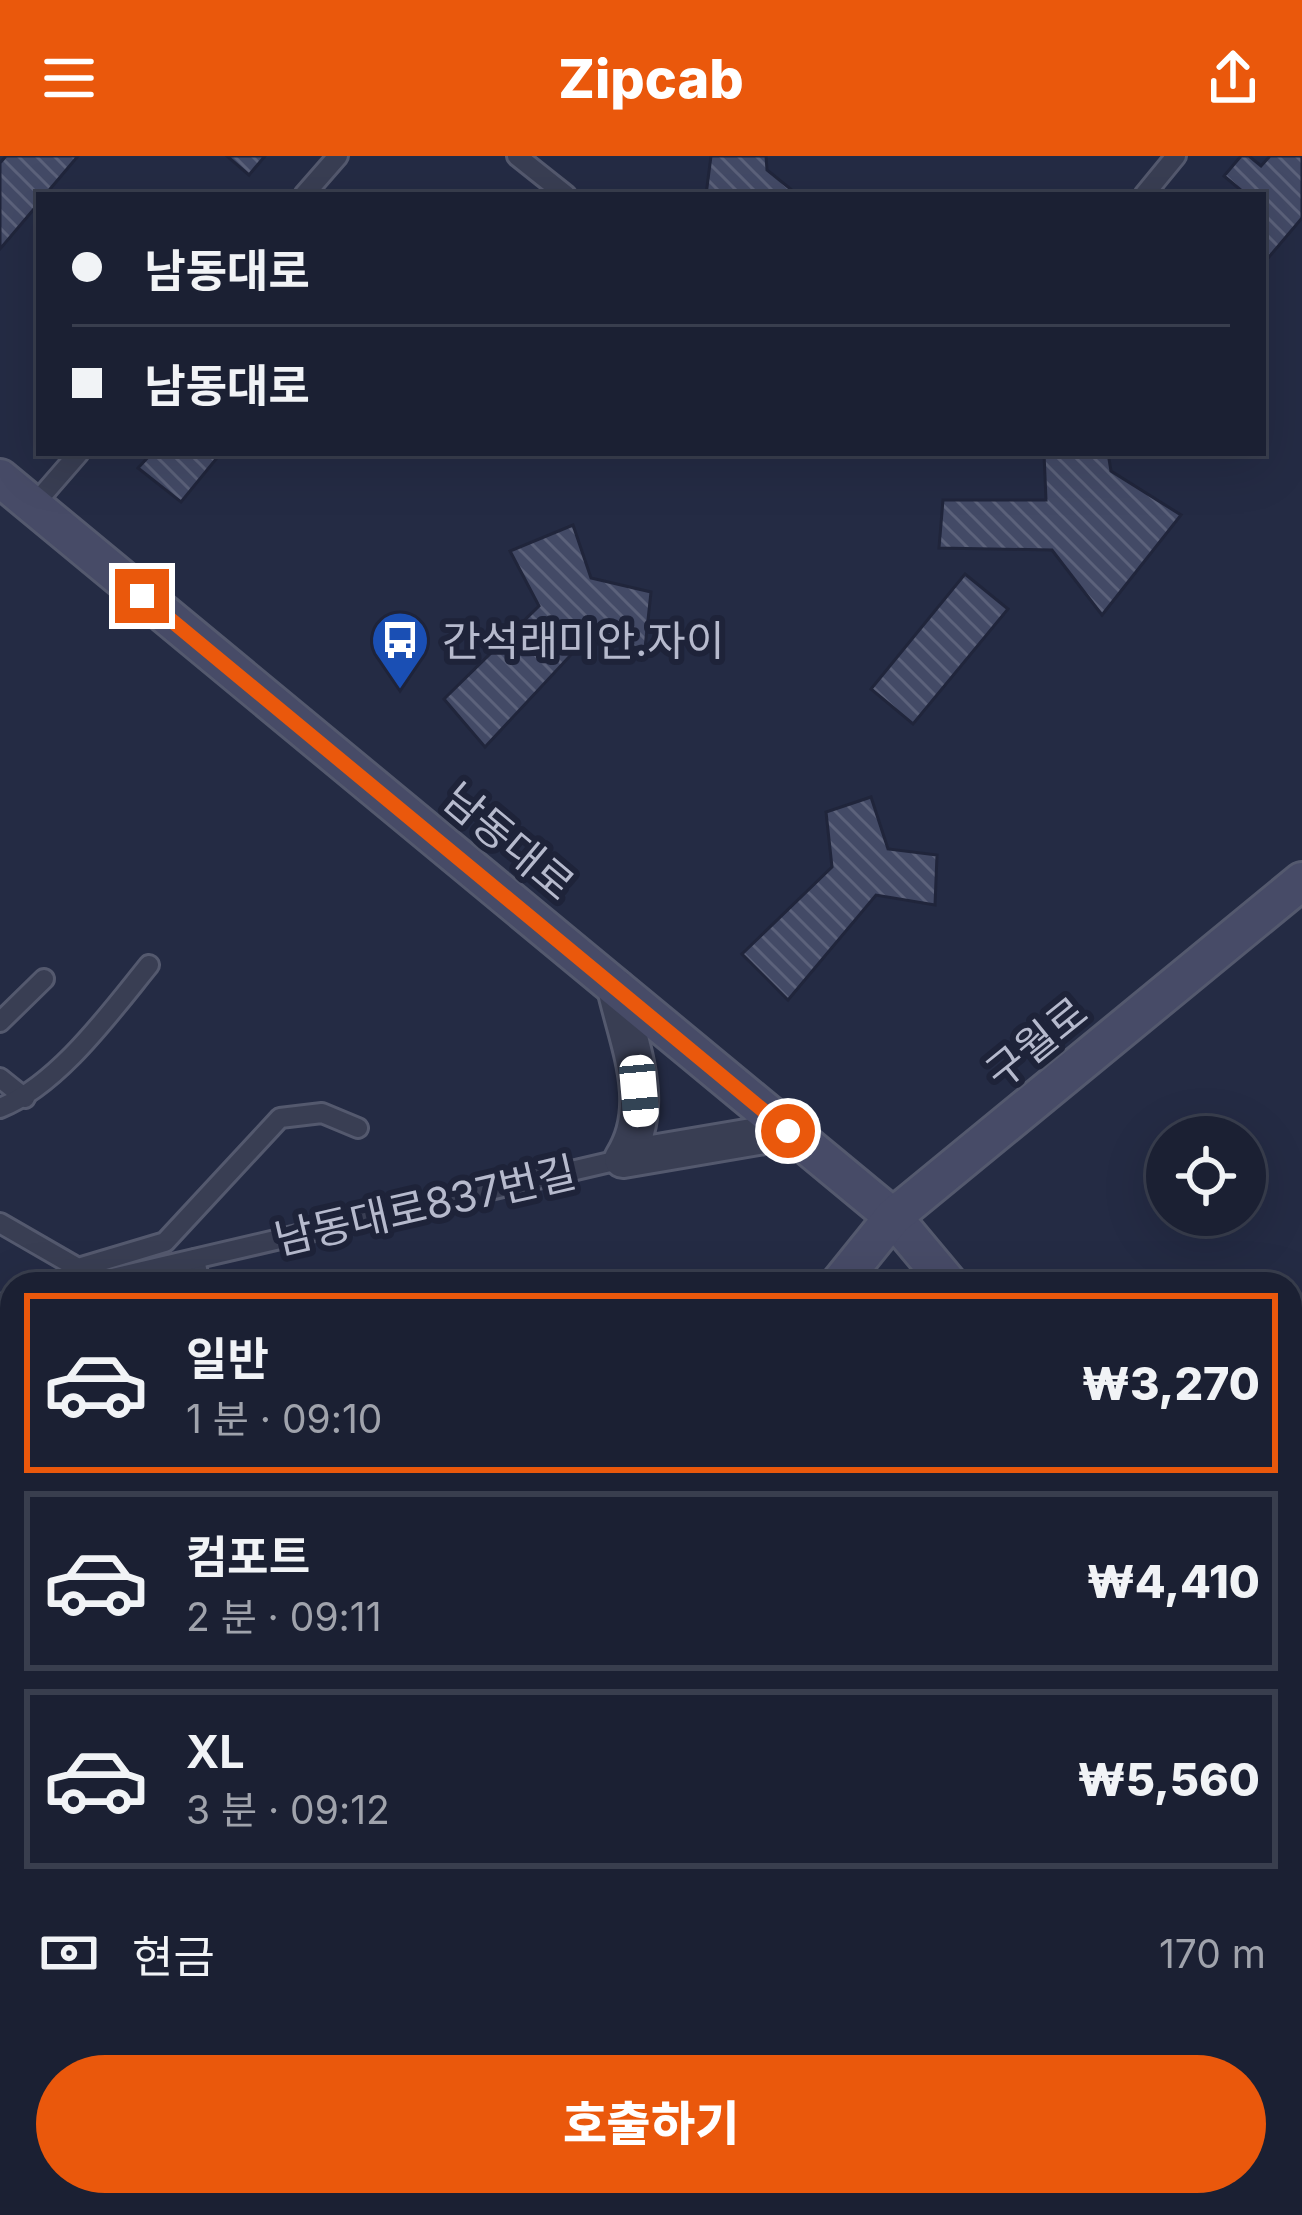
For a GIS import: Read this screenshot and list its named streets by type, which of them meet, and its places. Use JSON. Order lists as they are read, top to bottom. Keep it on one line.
{"streets":{"main road":["남동대로","구월로"],"lane":["남동대로837번길"]},"crossings":[["남동대로","구월로"]],"places":{"bus stop":["간석래미안.자이"]},"page":{"header":"Zipcab","banner":["남동대로","남동대로"],"list":[{"name":"일반","note":"1 분 · 09:10","value":"₩3,270"},{"name":"컴포트","note":"2 분 · 09:11","value":"₩4,410"},{"name":"XL","note":"3 분 · 09:12","value":"₩5,560"}],"pay":["현금","170 m"],"buttons":"호출하기"}}
